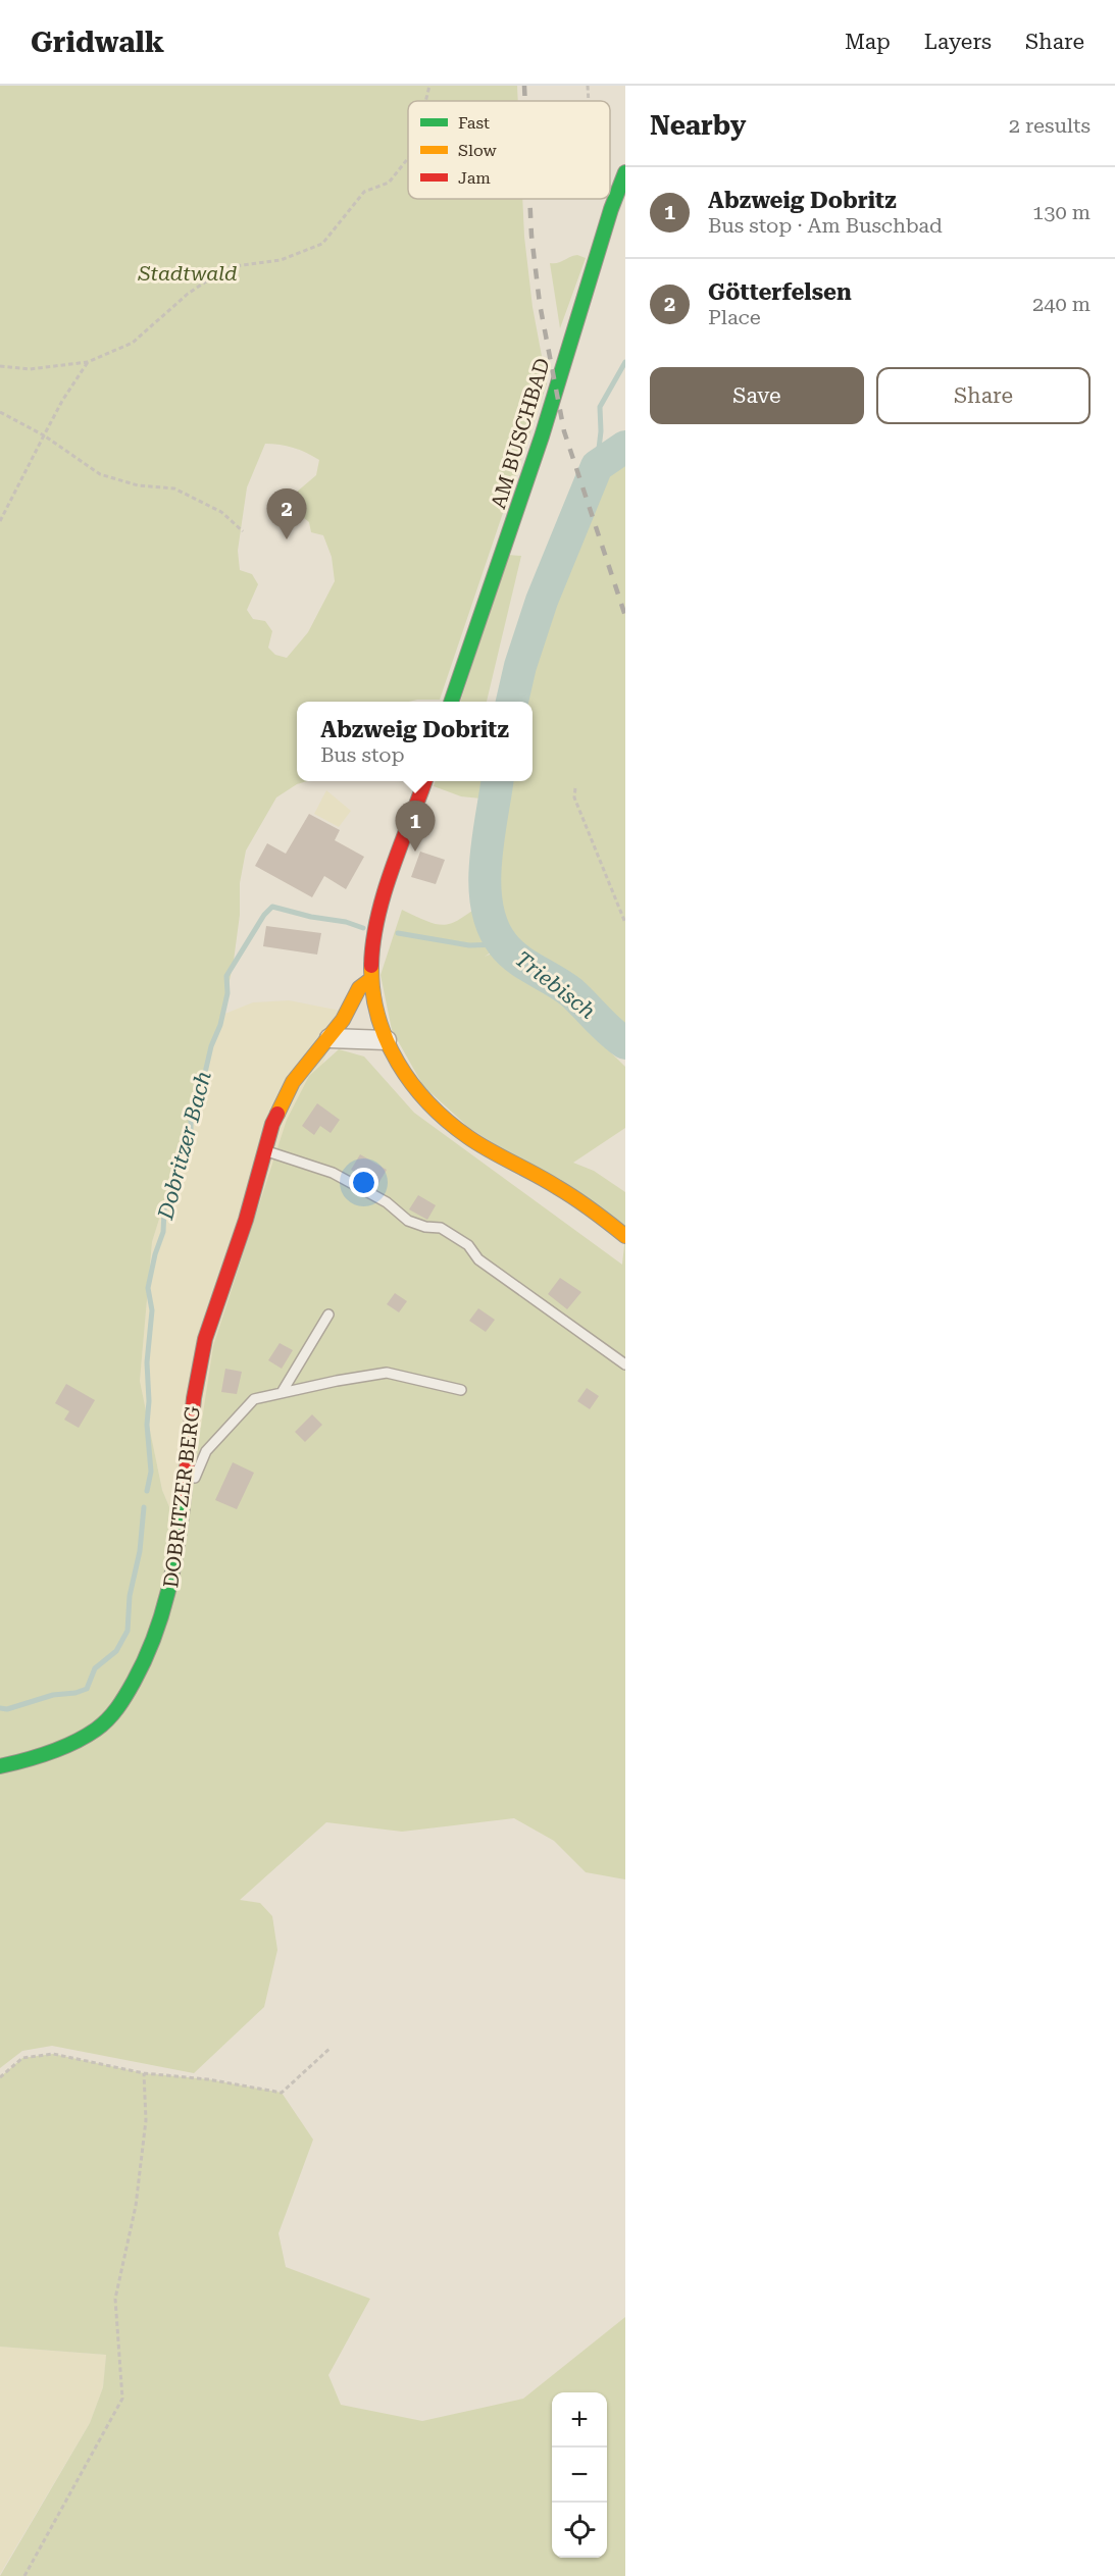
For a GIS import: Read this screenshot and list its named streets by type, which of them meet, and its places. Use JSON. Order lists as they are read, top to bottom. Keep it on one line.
{"streets":{"main road":["AM BUSCHBAD","DOBRITZER BERG"]},"water":["Triebisch","Dobritzer Bach"],"parks":["Stadtwald"],"legend":["Fast","Slow","Jam"],"page":{"header":"Gridwalk","nav":["Map","Layers","Share"],"heading":["Nearby","2 results"],"list":[{"mark":"1","name":"Abzweig Dobritz","note":"Bus stop · Am Buschbad","value":"130 m"},{"mark":"2","name":"Götterfelsen","note":"Place","value":"240 m"}],"buttons":["Save","Share"],"pins":["2","1"],"popup":["Abzweig Dobritz","Bus stop"],"map_buttons":["+","−"]}}
